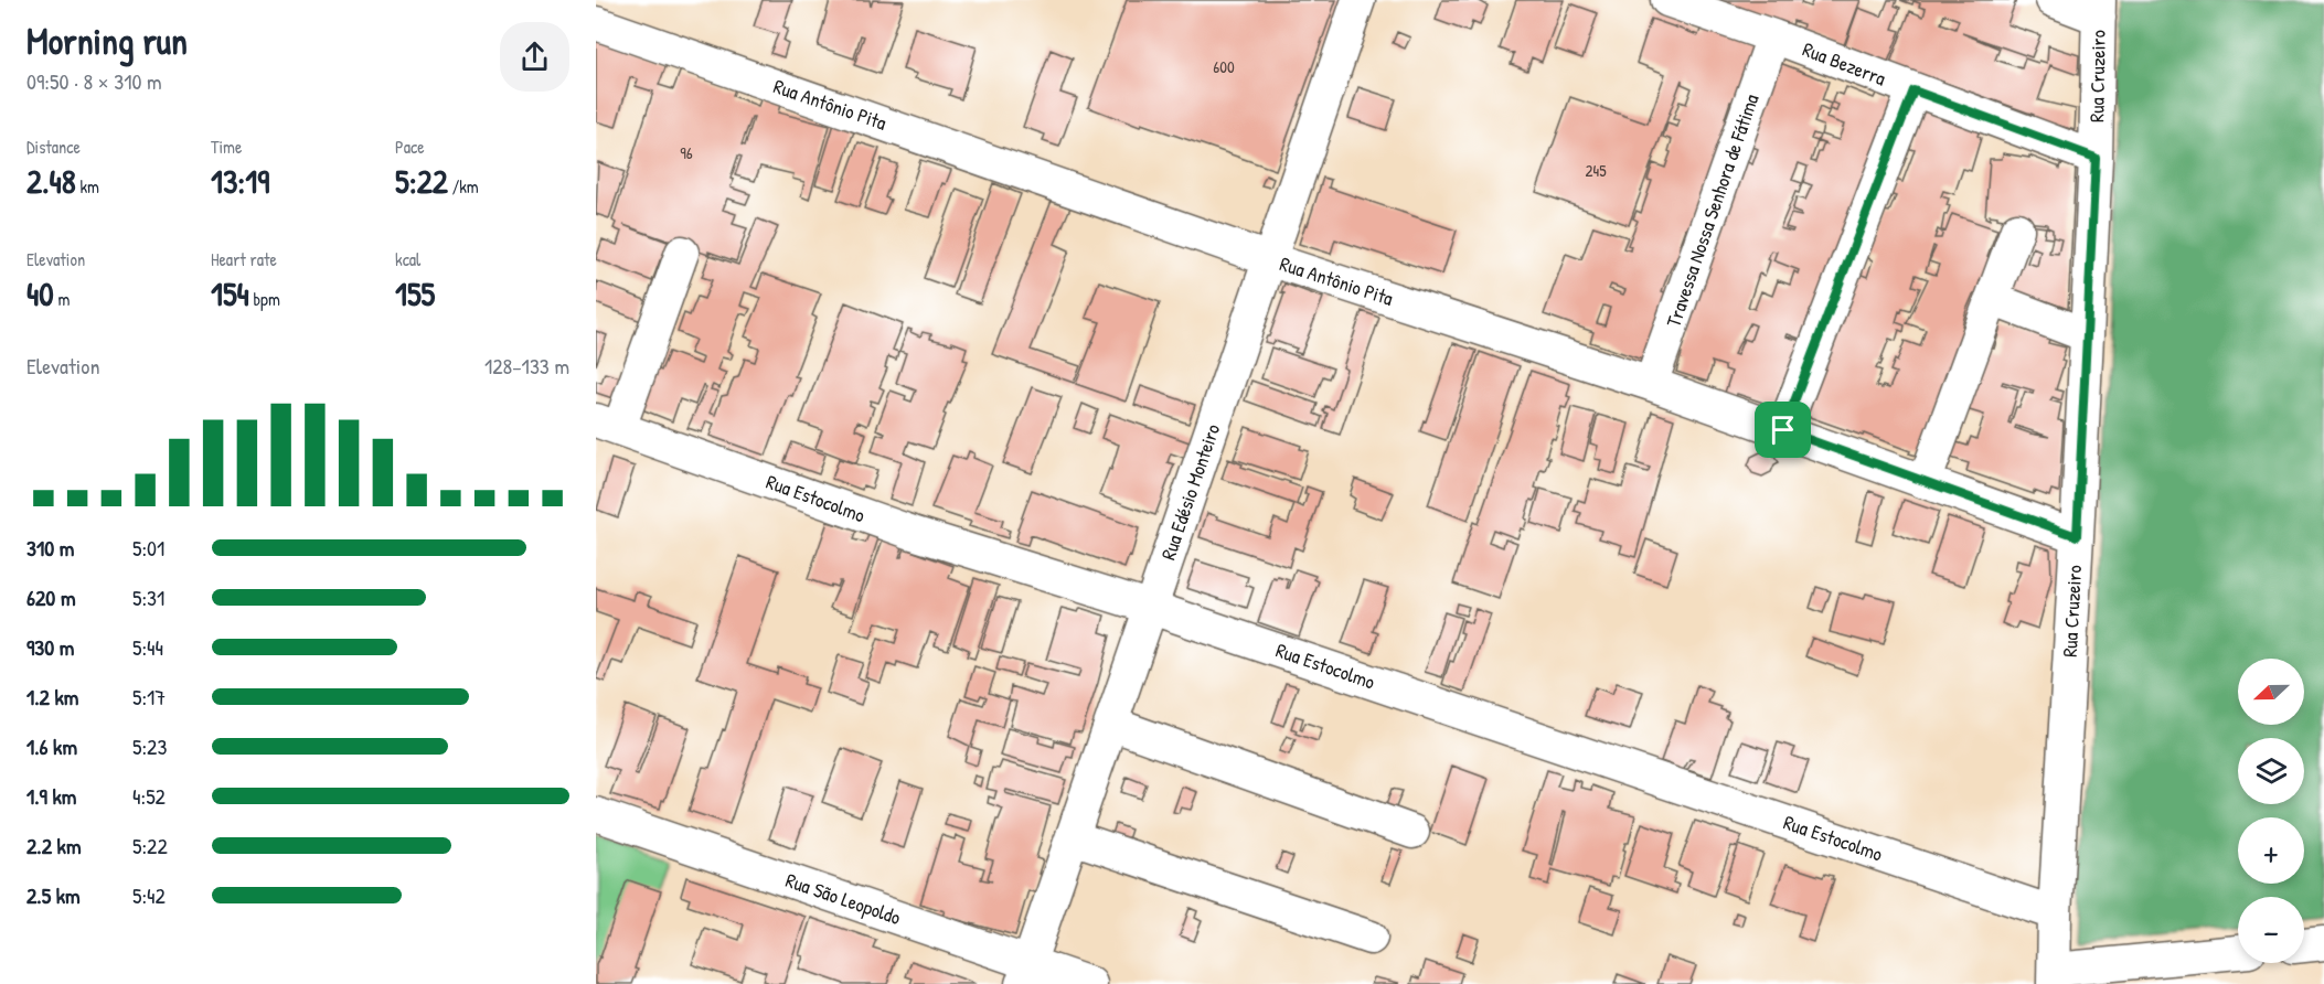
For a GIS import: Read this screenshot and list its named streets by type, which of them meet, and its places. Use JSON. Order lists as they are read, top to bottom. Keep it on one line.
{"streets":{"street":["Rua Bezerra","Rua Cruzeiro","Rua Antônio Pita","Travessa Nossa Senhora de Fátima","Rua Edésio Monteiro","Rua Estocolmo","Rua São Leopoldo"]},"crossings":[["Rua Bezerra","Rua Cruzeiro"],["Rua Bezerra","Travessa Nossa Senhora de Fátima"],["Rua Cruzeiro","Rua Antônio Pita"],["Rua Cruzeiro","Rua Estocolmo"],["Rua Antônio Pita","Travessa Nossa Senhora de Fátima"],["Rua Antônio Pita","Rua Edésio Monteiro"],["Rua Edésio Monteiro","Rua Estocolmo"],["Rua Edésio Monteiro","Rua São Leopoldo"]],"house_numbers":["600","96","245"],"north":"left","page":{"heading":["Morning run","09:50 · 8 × 310 m"],"stats":[["Distance","2.48 km"],["Time","13:19"],["Pace","5:22 /km"],["Elevation","40 m"],["Heart rate","154 bpm"],["kcal","155"]],"chart":["Elevation","128–133 m"],"list":[{"name":"310 m","note":"5:01"},{"name":"620 m","note":"5:31"},{"name":"930 m","note":"5:44"},{"name":"1.2 km","note":"5:17"},{"name":"1.6 km","note":"5:23"},{"name":"1.9 km","note":"4:52"},{"name":"2.2 km","note":"5:22"},{"name":"2.5 km","note":"5:42"}],"map_buttons":["+","−"]}}
